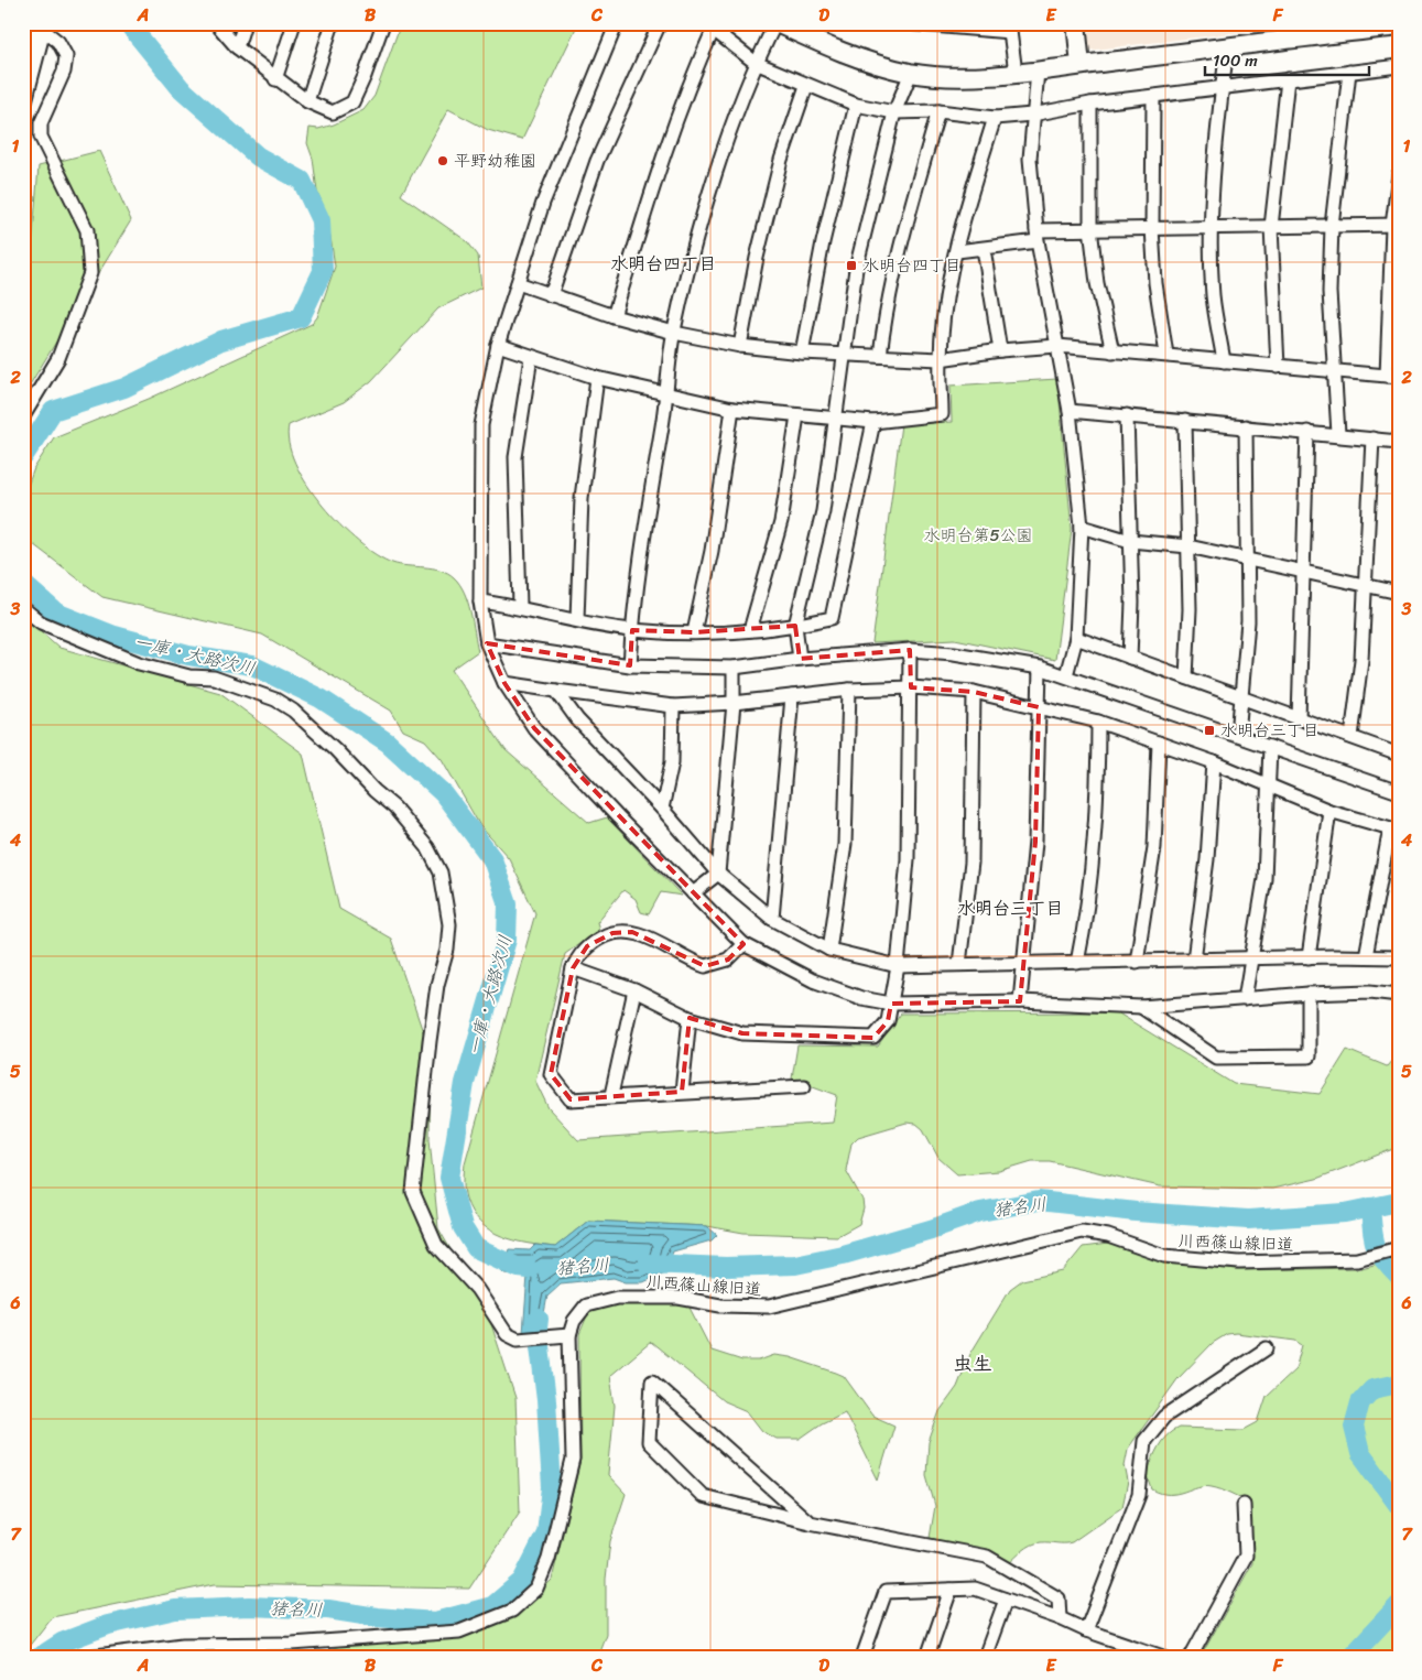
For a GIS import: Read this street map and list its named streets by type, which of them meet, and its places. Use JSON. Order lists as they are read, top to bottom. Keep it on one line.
{"streets":{"street":["川西篠山線旧道"]},"districts":["水明台四丁目","水明台三丁目","虫生"],"water":["一庫・大路次川","猪名川"],"parks":["水明台第5公園"],"places":{"other":["平野幼稚園"],"transit":["水明台四丁目","水明台三丁目"]},"scale_bar":"100 m","grid":{"columns":["A","B","C","D","E","F"],"rows":["1","2","3","4","5","6","7"]}}
